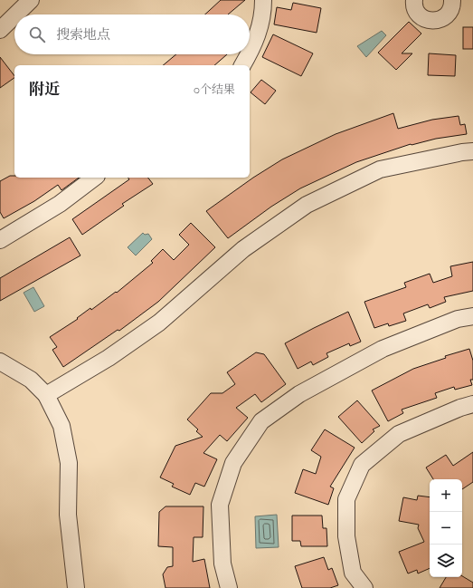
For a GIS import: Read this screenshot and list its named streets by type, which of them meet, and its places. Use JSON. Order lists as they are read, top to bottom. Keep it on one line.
{"page":{"search":"搜索地点","heading":["附近","0个结果"],"map_buttons":["+","−"]}}
